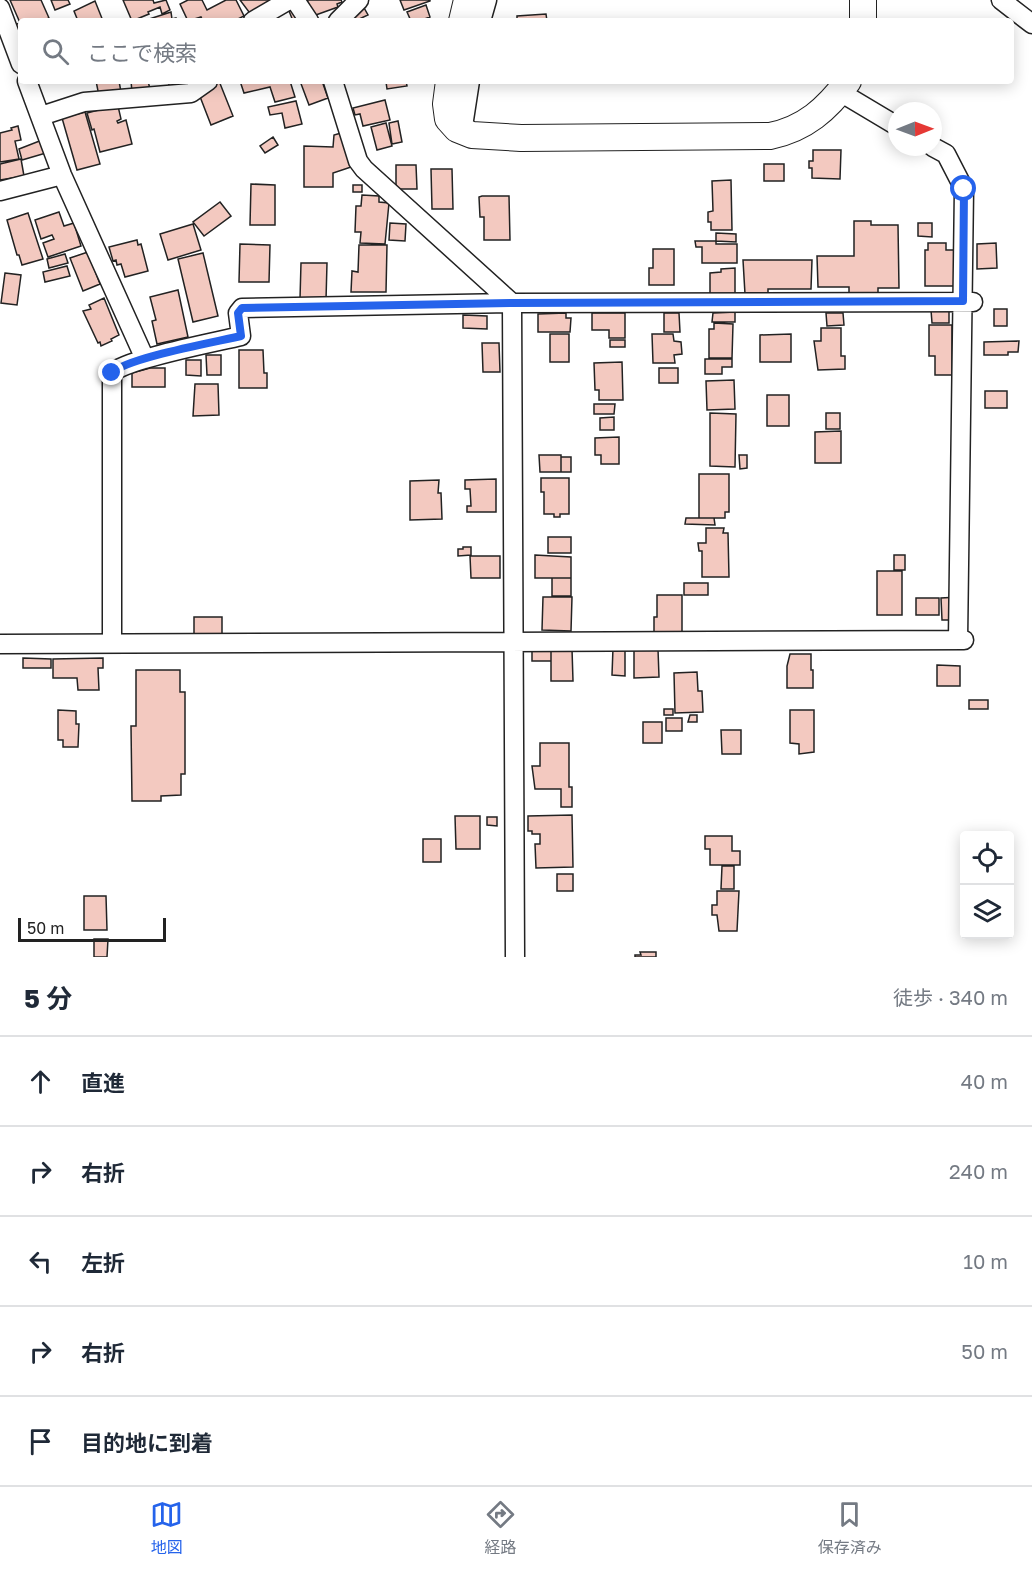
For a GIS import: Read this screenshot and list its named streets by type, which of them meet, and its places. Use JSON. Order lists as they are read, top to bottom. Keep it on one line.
{"scale_bar":"50 m","north":"right","page":{"search":"ここで検索","scale":"50 m","heading":["5 分","徒歩 · 340 m"],"list":[["直進","40 m"],["右折","240 m"],["左折","10 m"],["右折","50 m"],"目的地に到着"],"nav":["地図","経路","保存済み"]}}
